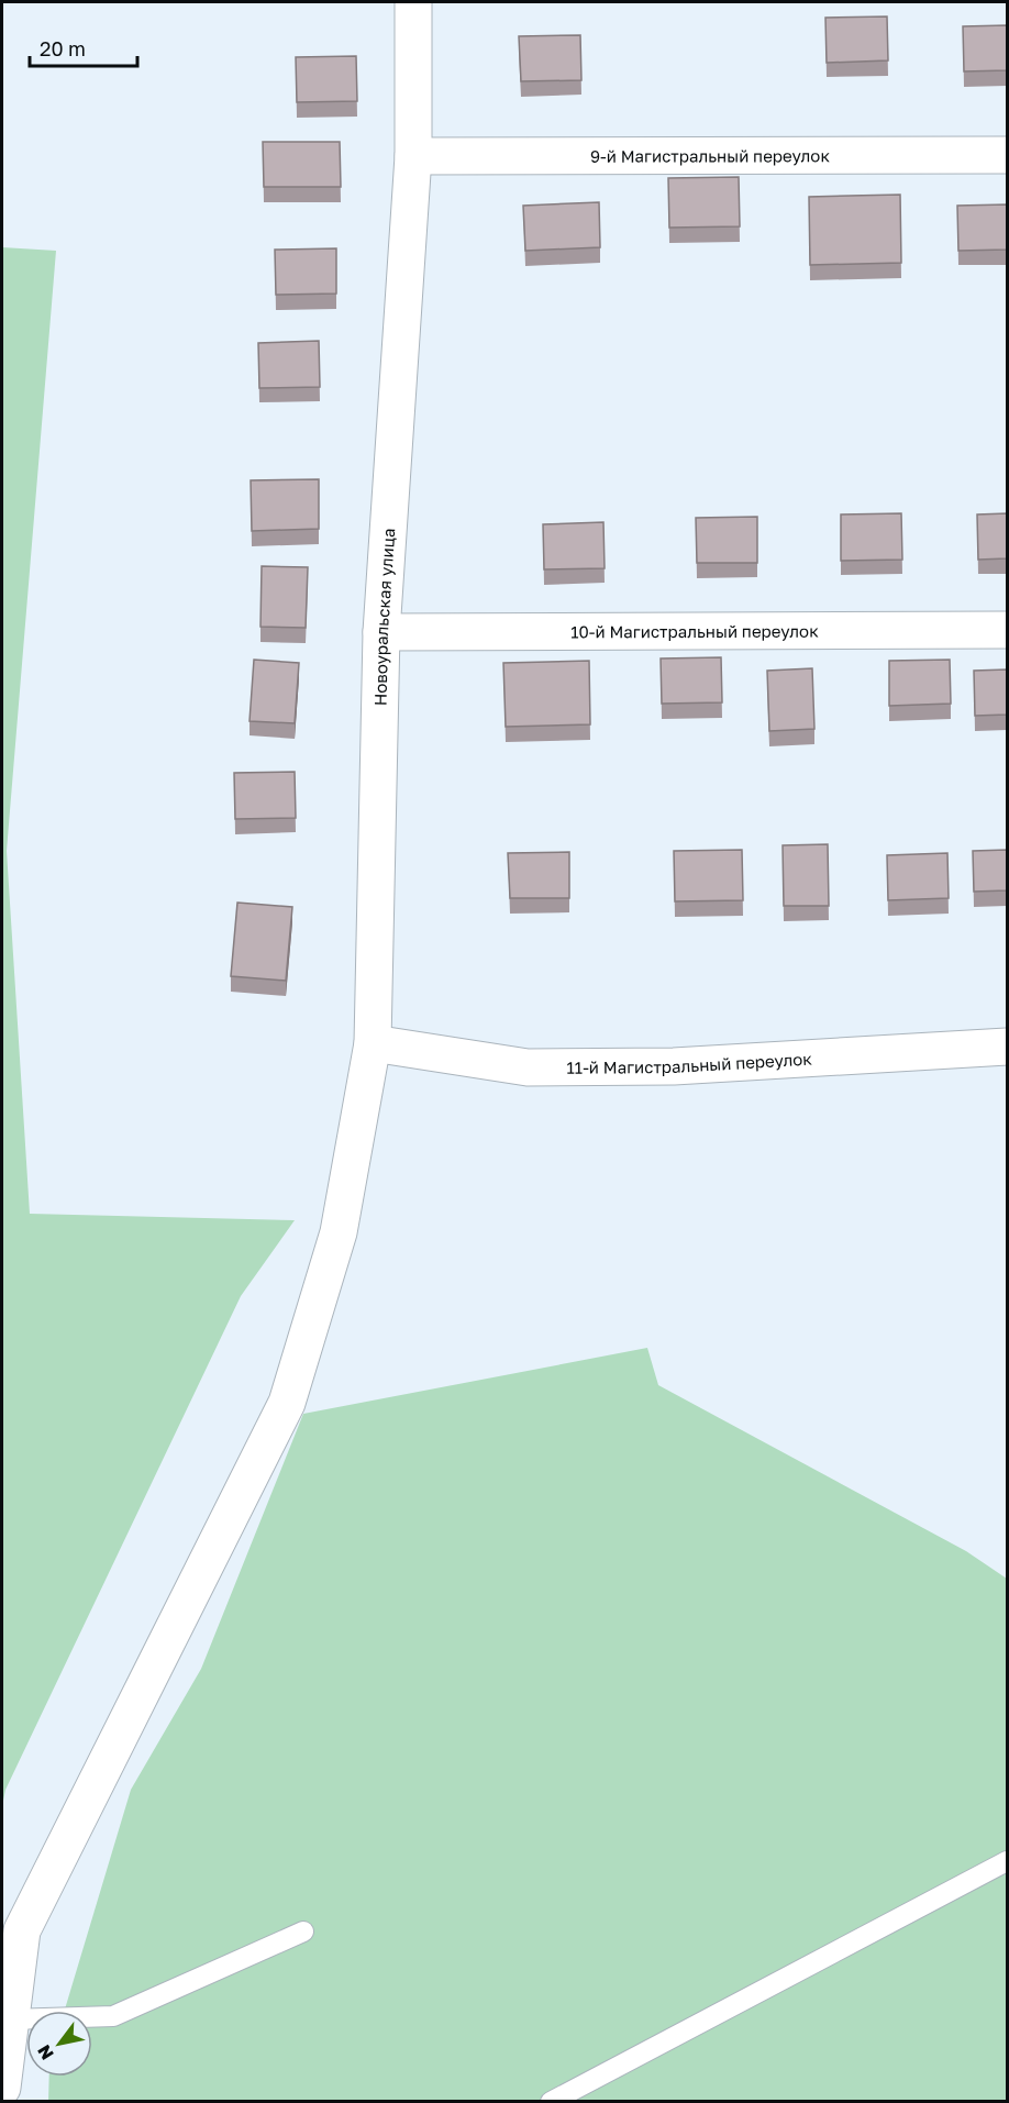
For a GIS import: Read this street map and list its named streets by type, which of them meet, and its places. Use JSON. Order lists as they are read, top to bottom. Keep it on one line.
{"streets":{"street":["9-й Магистральный переулок","Новоуральская улица","10-й Магистральный переулок","11-й Магистральный переулок"]},"crossings":[["9-й Магистральный переулок","Новоуральская улица"],["Новоуральская улица","10-й Магистральный переулок"],["Новоуральская улица","11-й Магистральный переулок"]],"scale_bar":"20 m","north":"bottom left"}
